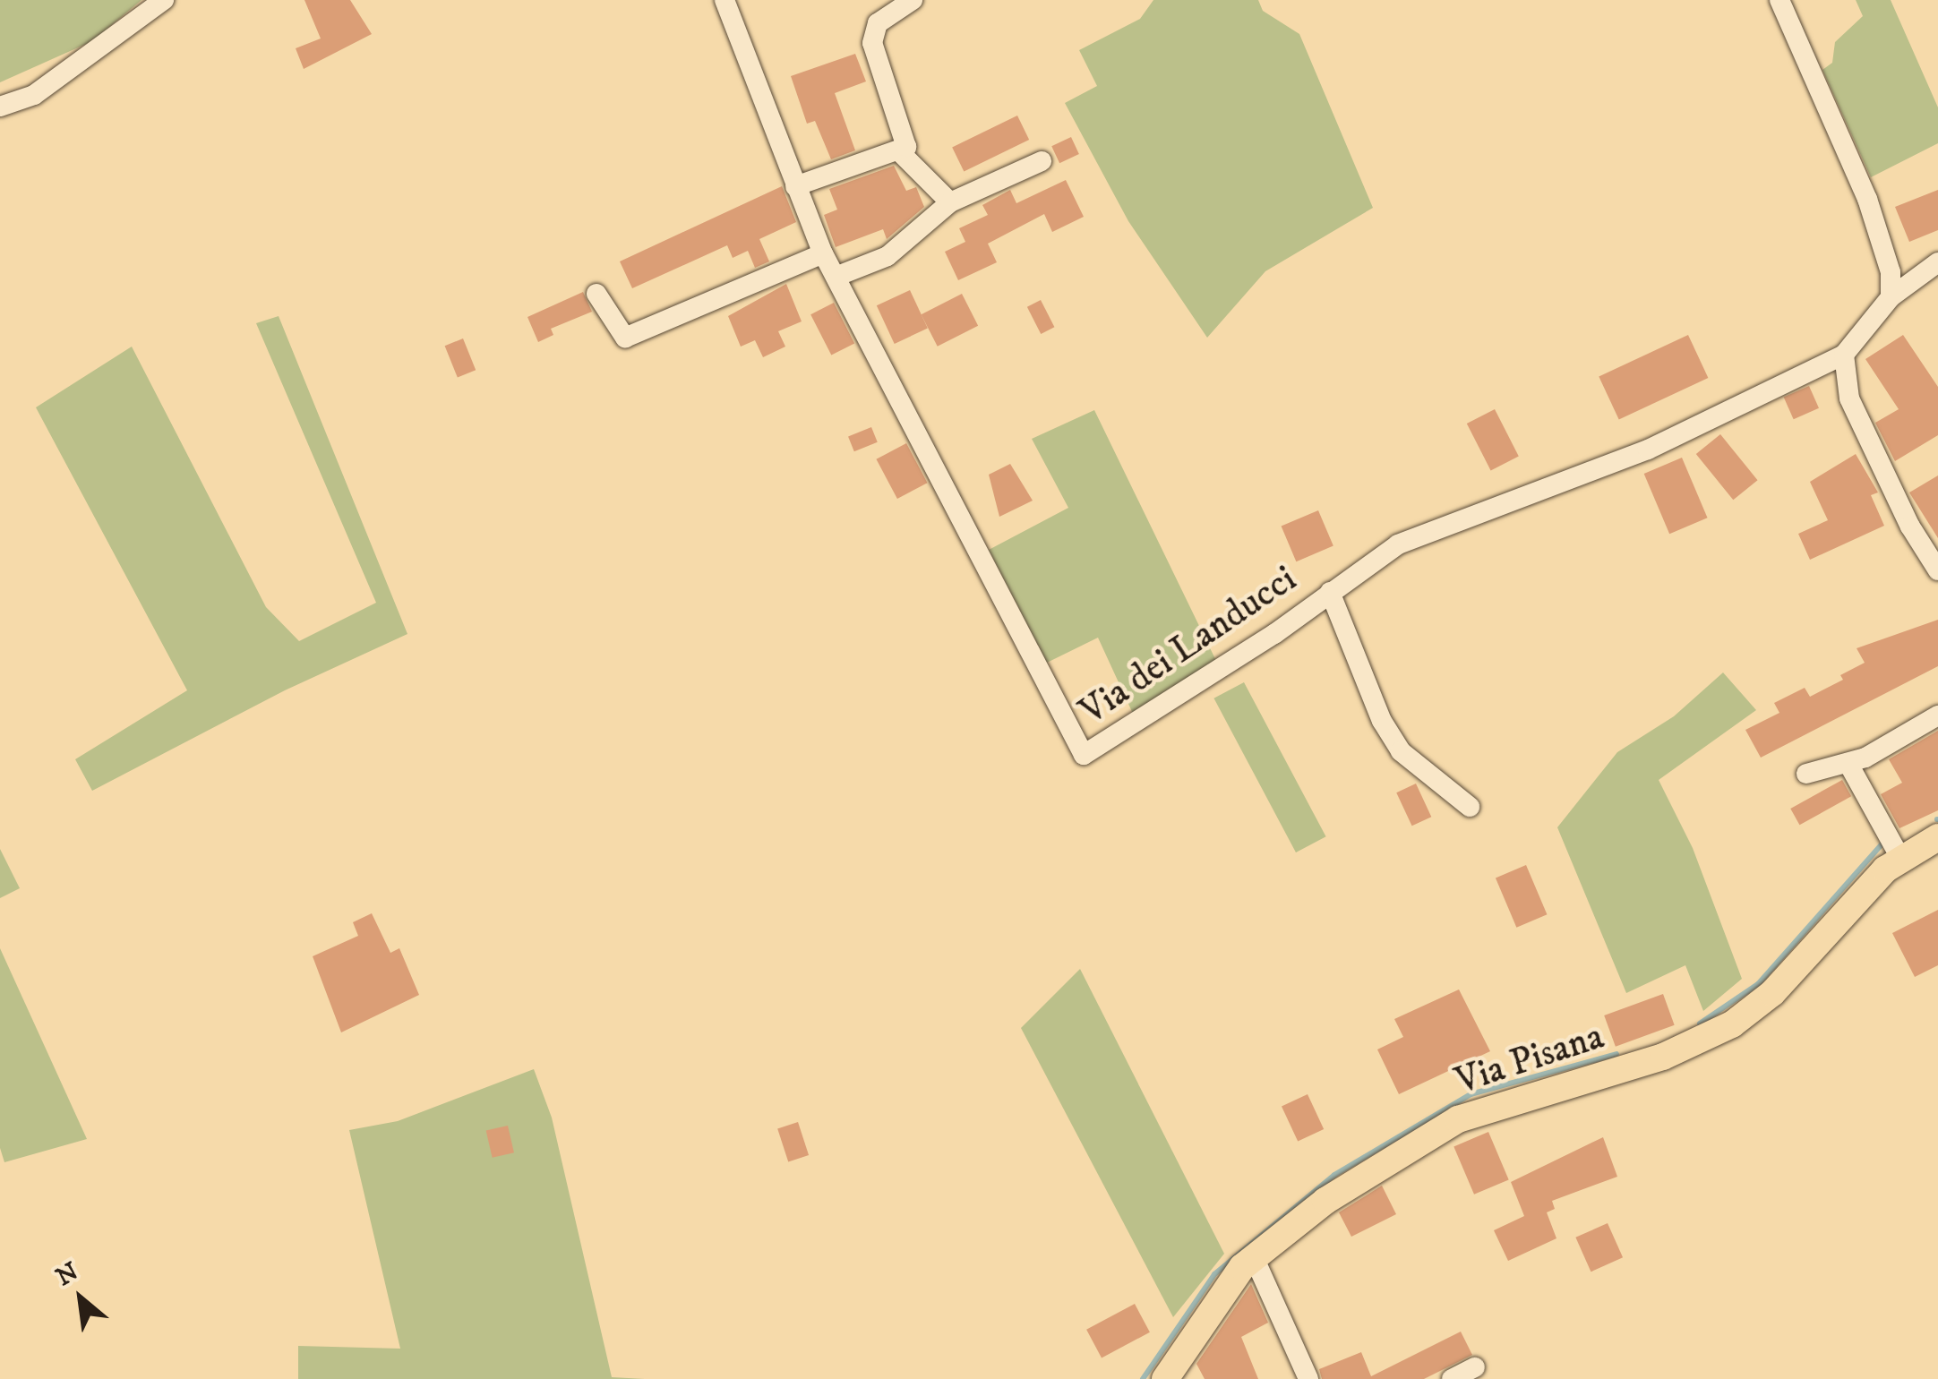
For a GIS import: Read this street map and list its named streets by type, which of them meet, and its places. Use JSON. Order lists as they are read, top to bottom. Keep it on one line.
{"streets":{"main road":["Via Pisana"],"street":["Via dei Landucci"]},"north":"top left"}
